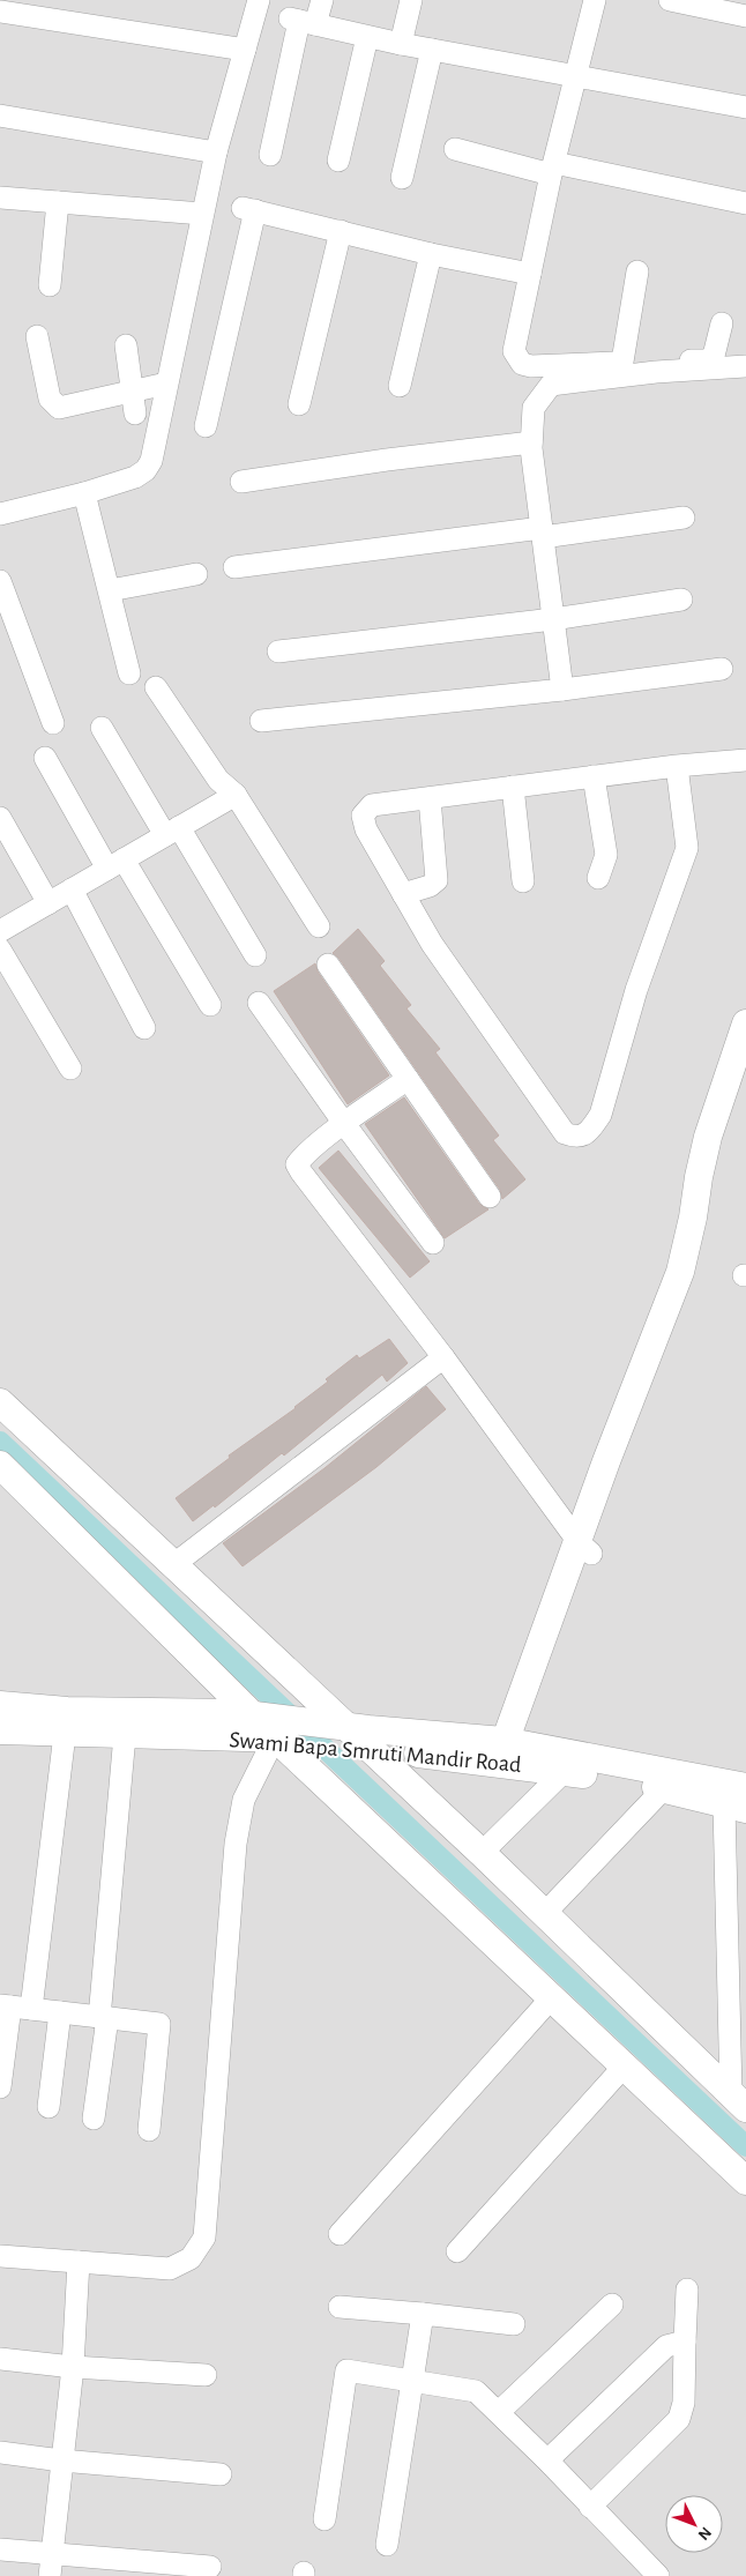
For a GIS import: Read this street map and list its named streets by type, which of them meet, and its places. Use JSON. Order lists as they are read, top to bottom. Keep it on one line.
{"streets":{"street":["Swami Bapa Smruti Mandir Road"]},"north":"bottom right"}
